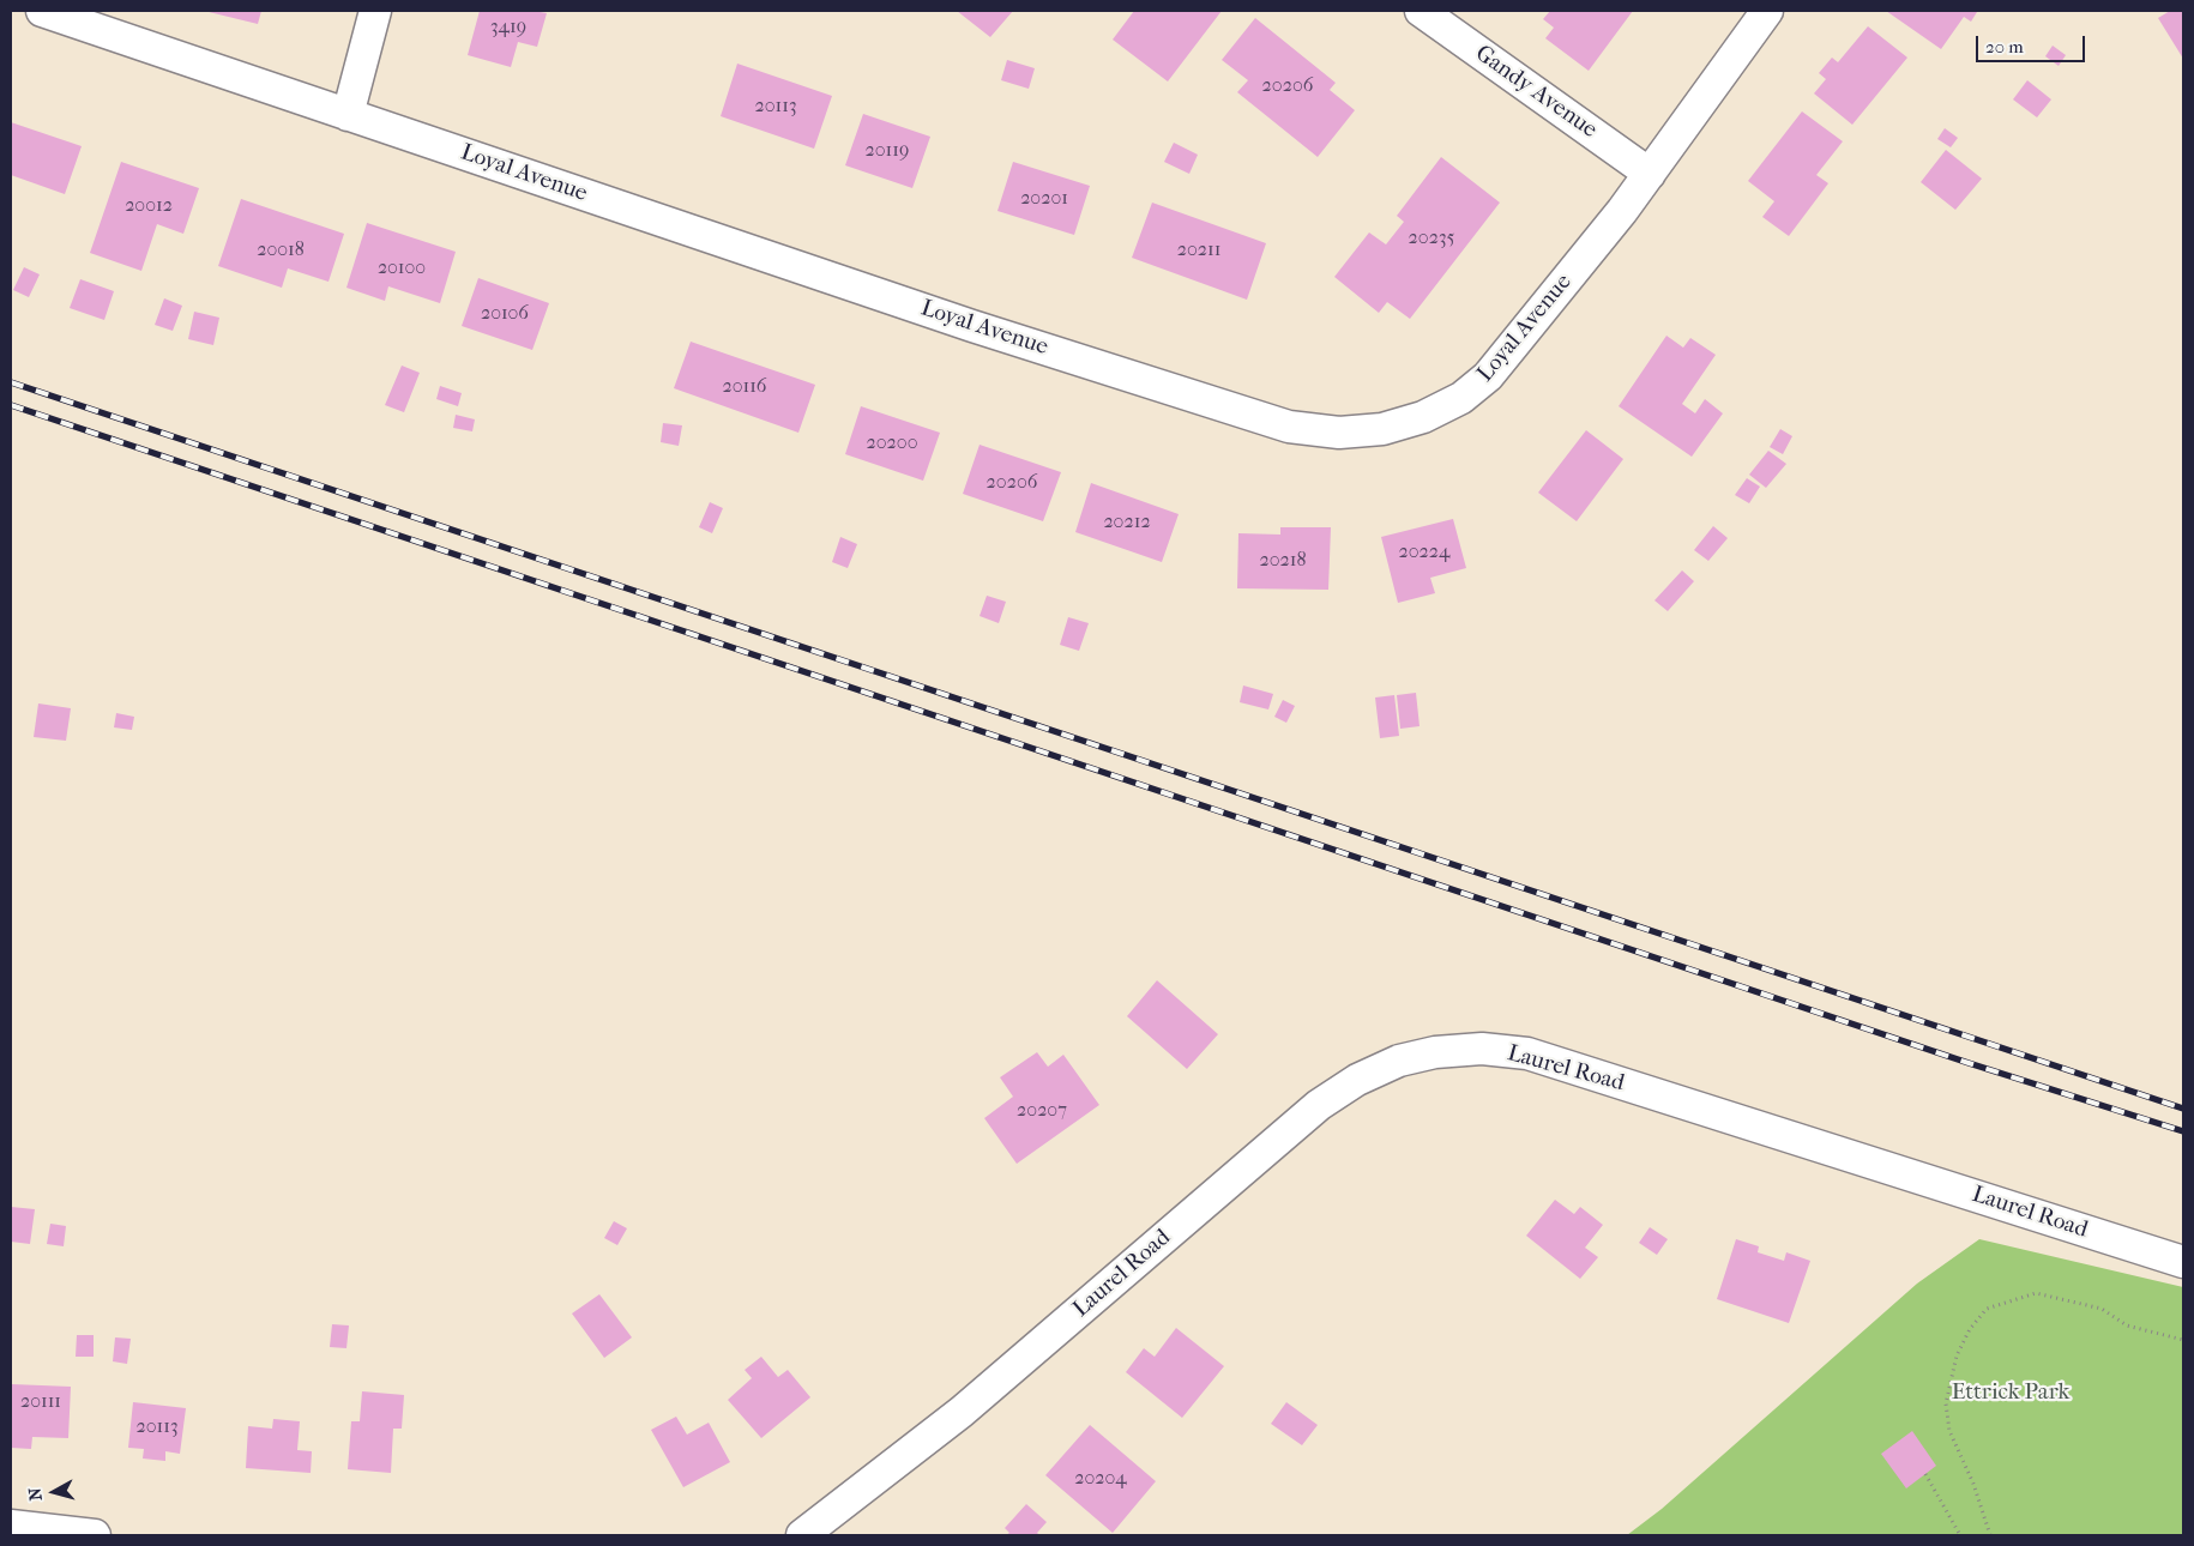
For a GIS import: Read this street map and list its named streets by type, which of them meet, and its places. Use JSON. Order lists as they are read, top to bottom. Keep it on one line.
{"streets":{"street":["Gandy Avenue","Loyal Avenue","Laurel Road"]},"crossings":[["Gandy Avenue","Loyal Avenue"]],"parks":["Ettrick Park"],"house_numbers":["3419","20206","20113","20119","20201","20012","20235","20018","20211","20100","20106","20116","20200","20206","20212","20224","20218","20207","20111","20113","20204"],"scale_bar":"20 m","north":"left"}
